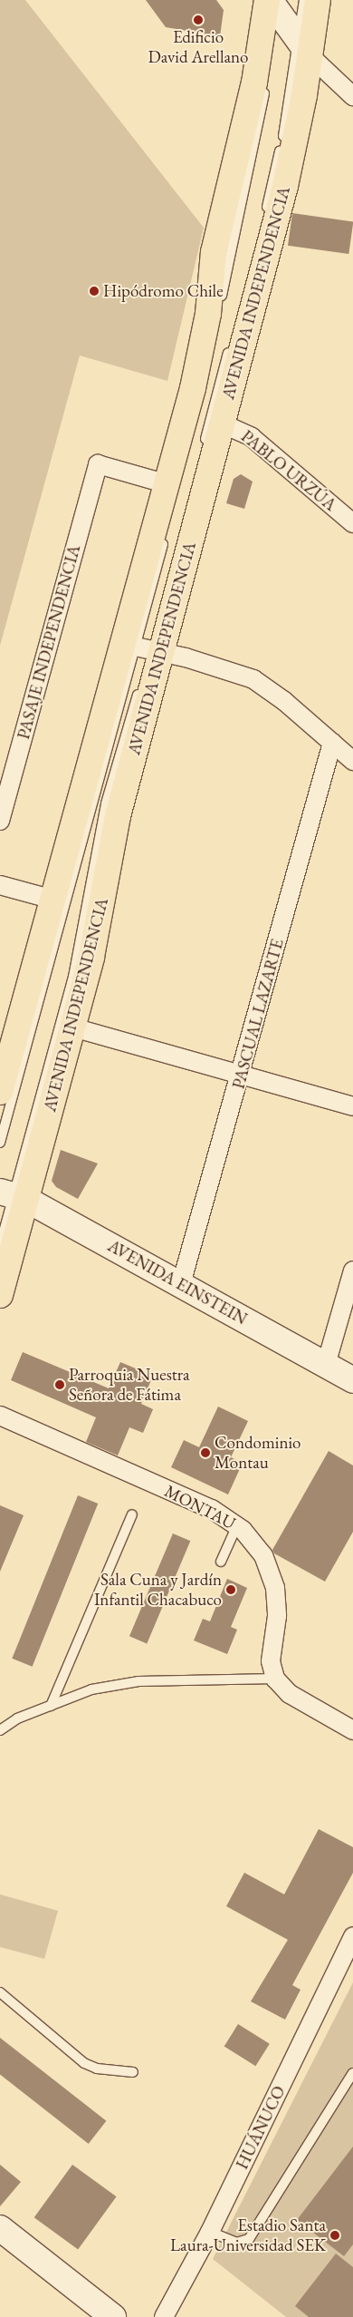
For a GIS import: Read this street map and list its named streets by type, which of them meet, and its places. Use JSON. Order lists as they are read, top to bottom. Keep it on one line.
{"streets":{"main road":["AVENIDA INDEPENDENCIA","AVENIDA EINSTEIN"],"street":["PABLO URZÚA","PASAJE INDEPENDENCIA","PASCUAL LAZARTE","MONTAU","HUÁNUCO"]},"crossings":[["AVENIDA INDEPENDENCIA","PABLO URZÚA"],["AVENIDA INDEPENDENCIA","PASAJE INDEPENDENCIA"],["AVENIDA INDEPENDENCIA","AVENIDA EINSTEIN"],["PASCUAL LAZARTE","AVENIDA EINSTEIN"]],"places":["Edificio David Arellano","Hipódromo Chile","Parroquia Nuestra Señora de Fátima","Condominio Montau","Sala Cuna y Jardín Infantil Chacabuco","Estadio Santa Laura-Universidad SEK"]}
